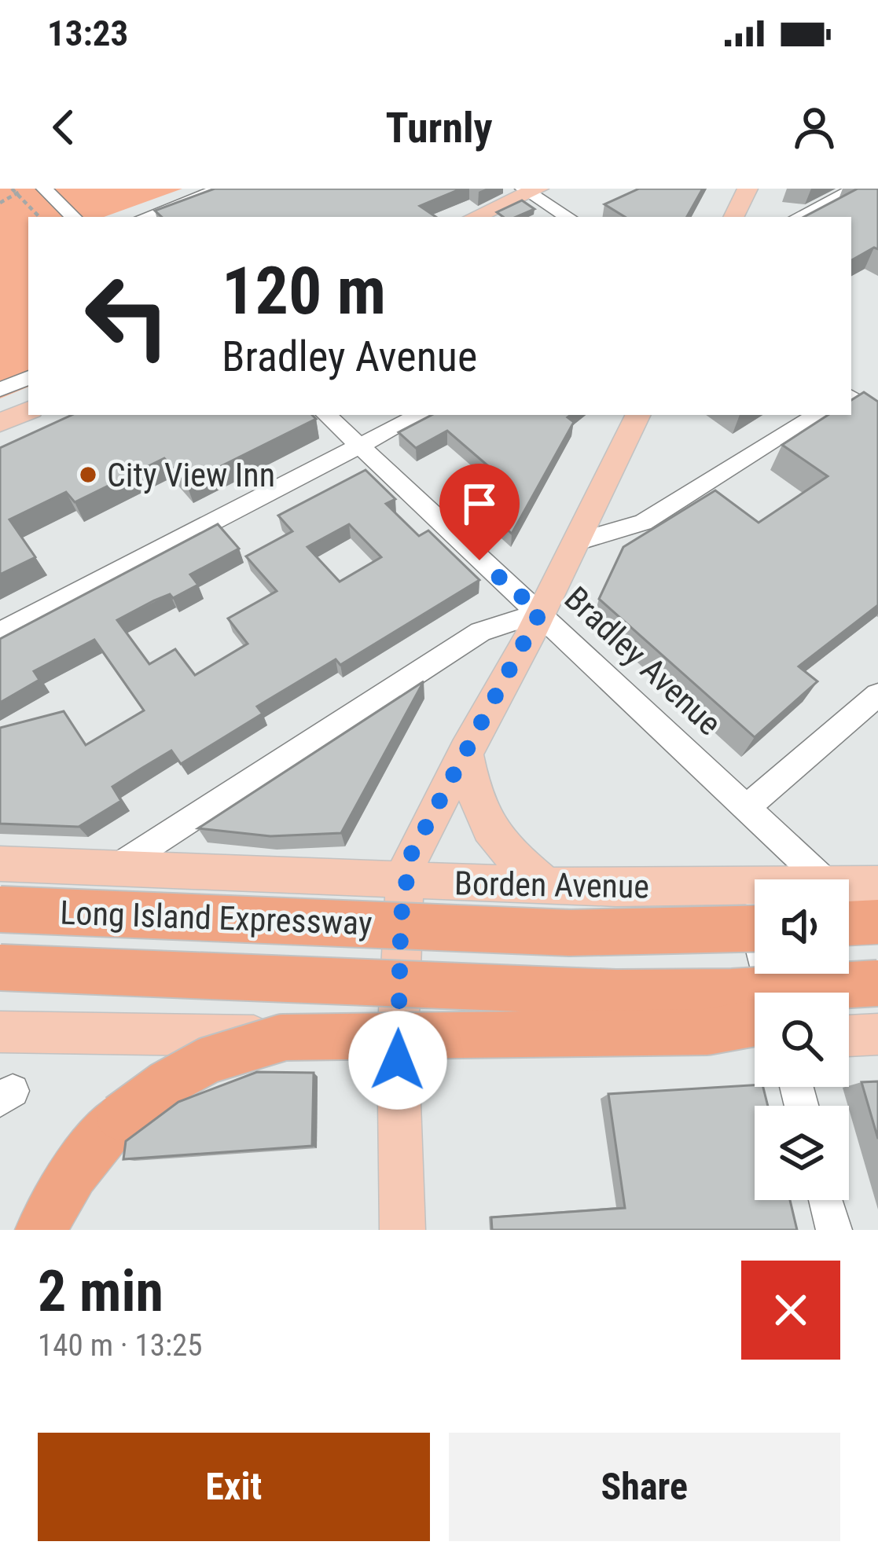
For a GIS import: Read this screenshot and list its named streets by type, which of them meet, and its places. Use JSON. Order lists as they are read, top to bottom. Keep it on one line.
{"streets":{"highway":["Long Island Expressway"],"main road":["Borden Avenue"],"street":["Bradley Avenue"]},"places":["City View Inn"],"page":{"status":"13:23","header":"Turnly","turn":["120 m","Bradley Avenue"],"heading":["2 min","140 m · 13:25"],"buttons":["Exit","Share"]}}
